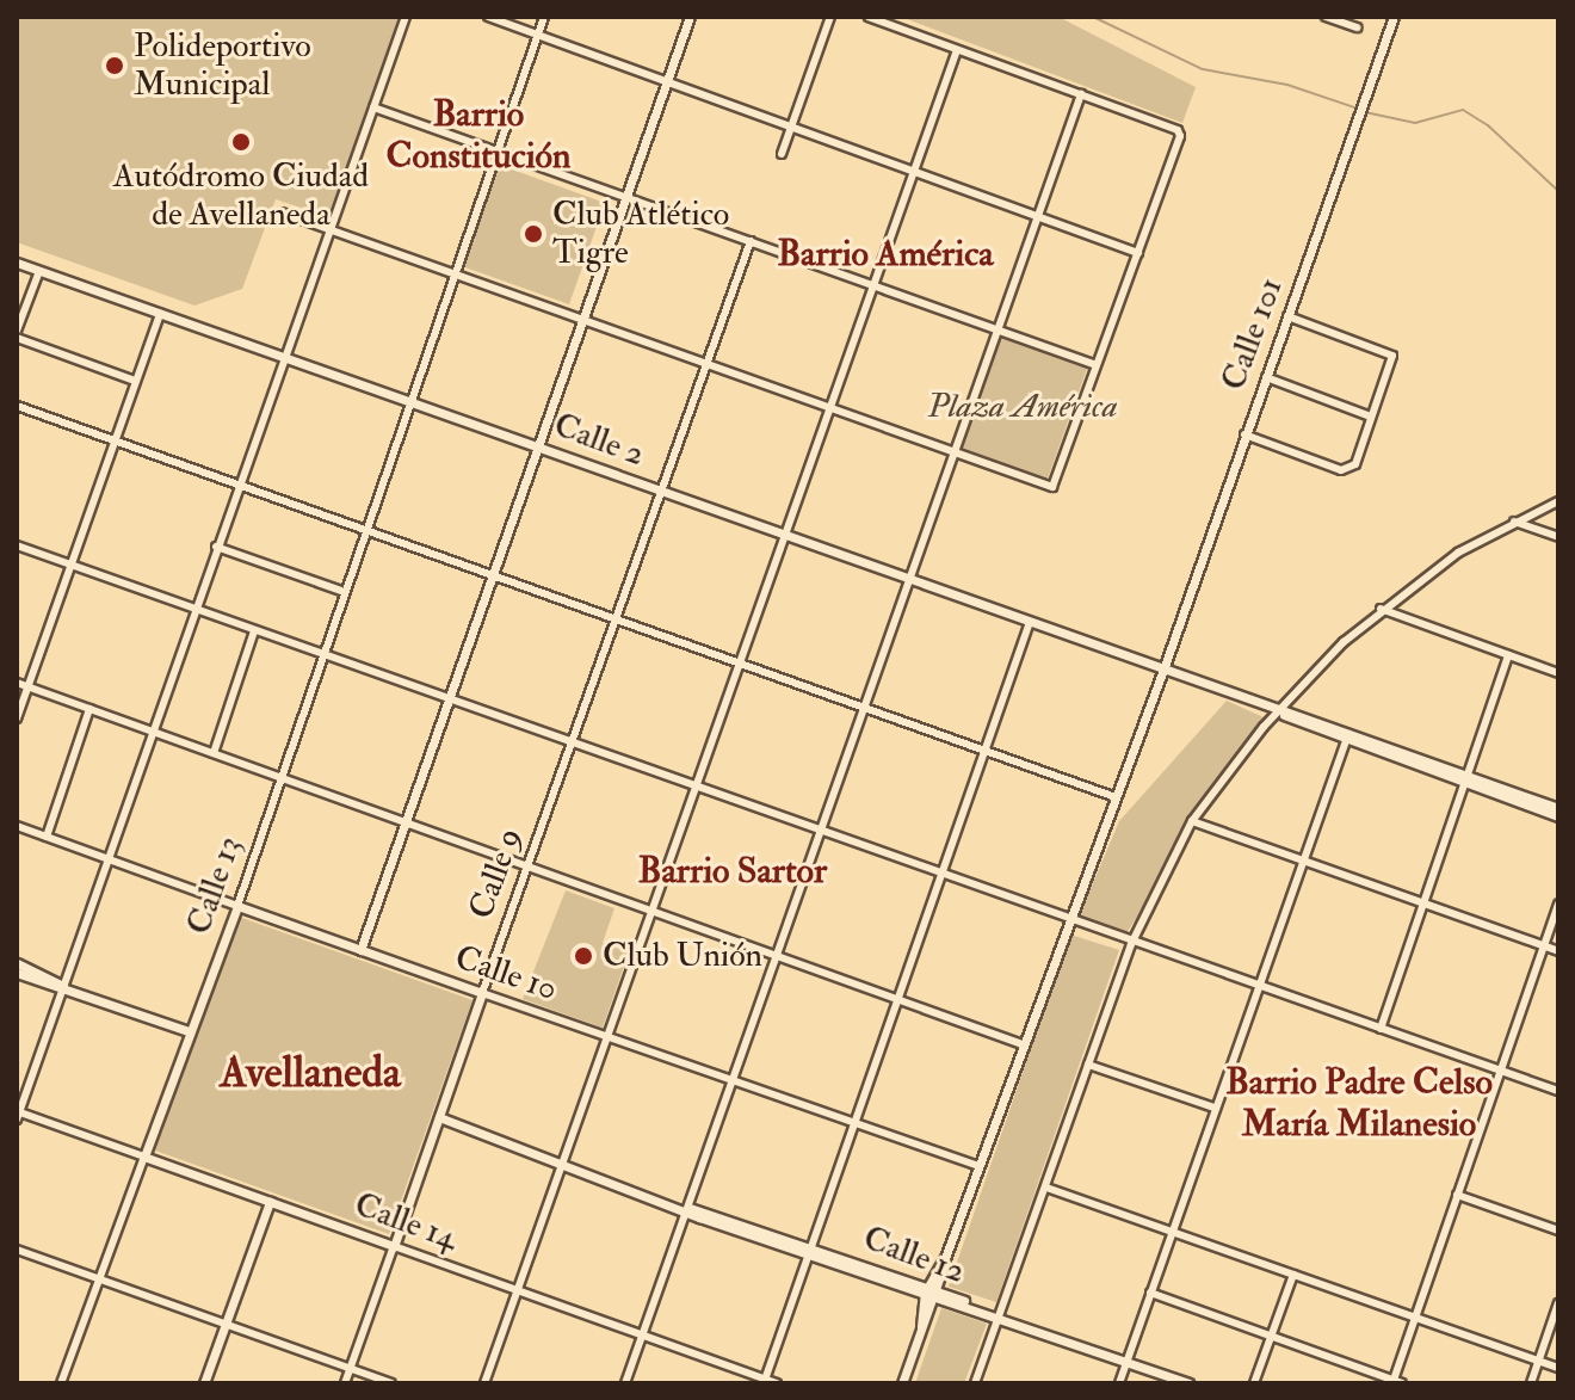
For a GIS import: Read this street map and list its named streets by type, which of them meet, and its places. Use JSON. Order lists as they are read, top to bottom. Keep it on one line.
{"streets":{"street":["Calle 101","Calle 2","Calle 9","Calle 13","Calle 10","Calle 14","Calle 12"]},"crossings":[["Calle 101","Calle 2"],["Calle 101","Calle 10"],["Calle 101","Calle 12"],["Calle 2","Calle 9"],["Calle 2","Calle 13"],["Calle 9","Calle 10"],["Calle 9","Calle 14"],["Calle 9","Calle 12"],["Calle 13","Calle 10"],["Calle 13","Calle 14"]],"districts":["Barrio Constitución","Barrio América","Barrio Sartor","Avellaneda","Barrio Padre Celso María Milanesio"],"parks":["Plaza América"],"places":["Polideportivo Municipal","Autódromo Ciudad de Avellaneda","Club Atlético Tigre","Club Unión"]}
